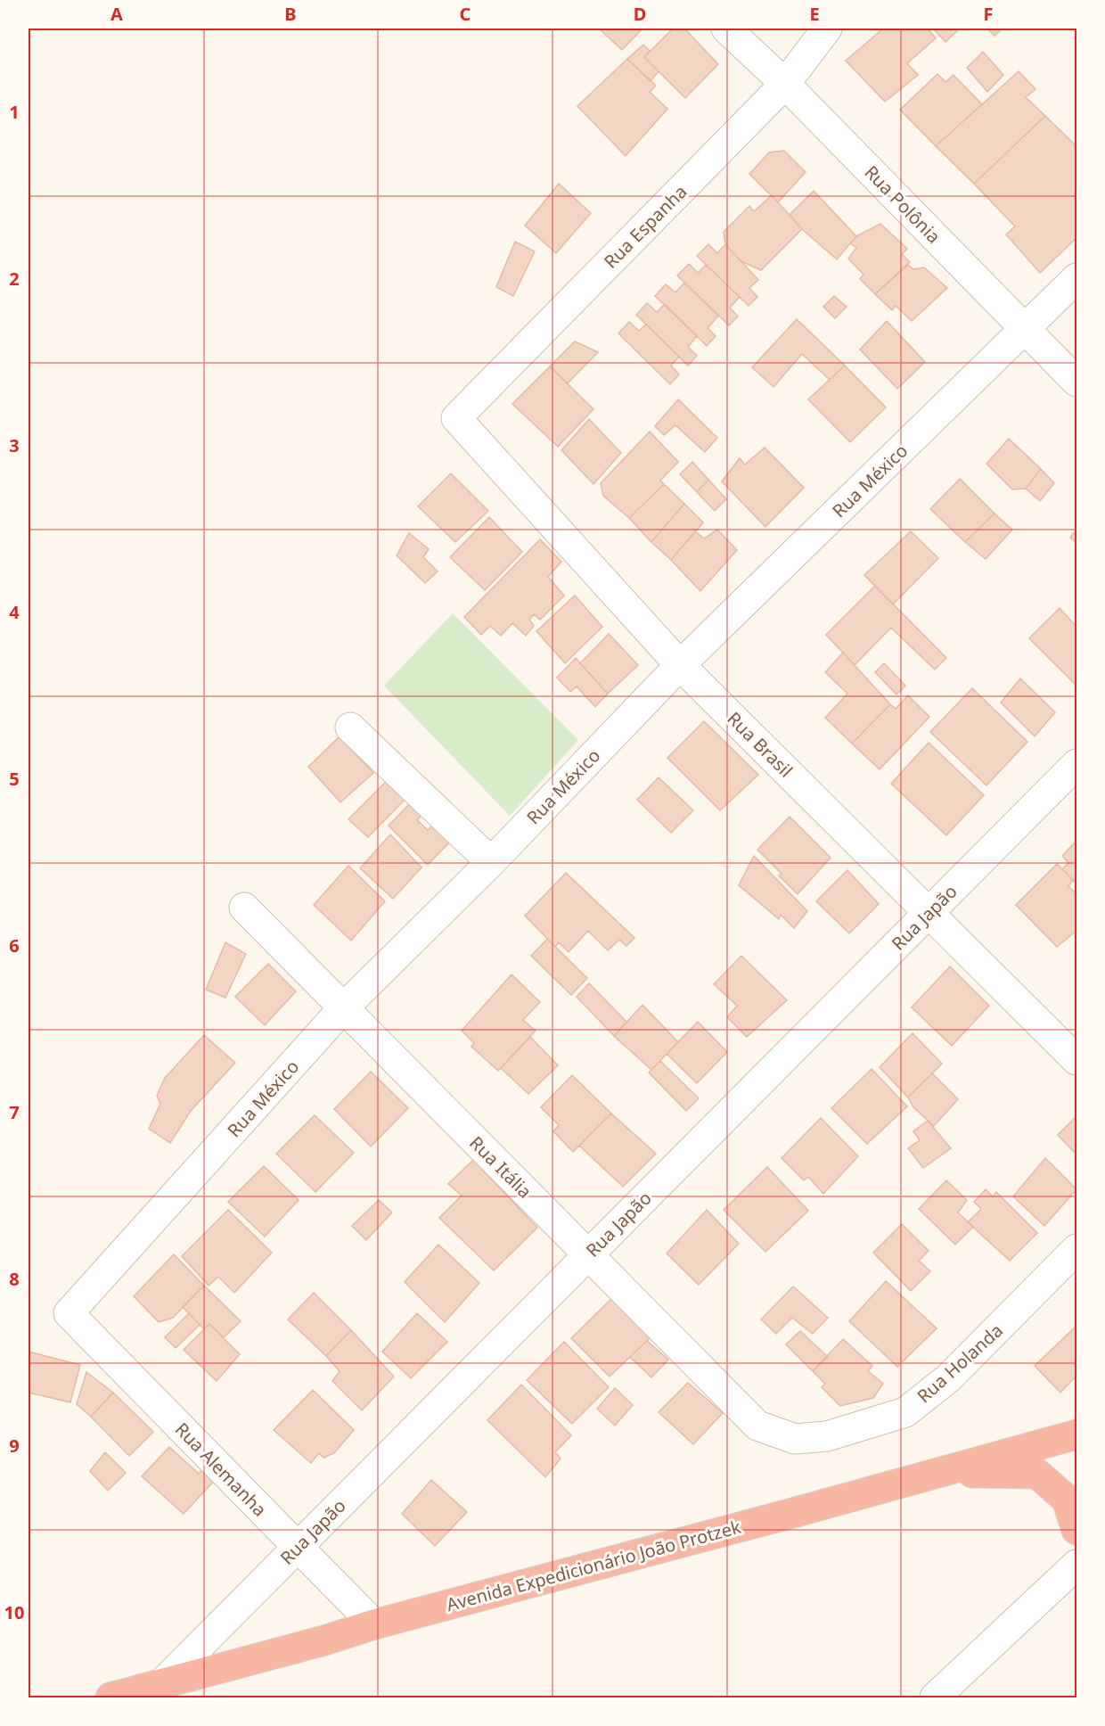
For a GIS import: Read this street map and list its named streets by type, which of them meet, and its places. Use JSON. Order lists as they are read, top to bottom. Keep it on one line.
{"streets":{"highway":["Avenida Expedicionário João Protzek"],"street":["Rua Polônia","Rua Espanha","Rua México","Rua Brasil","Rua Japão","Rua Itália","Rua Holanda","Rua Alemanha"]},"crossings":[["Rua Polônia","Rua Espanha"],["Rua Polônia","Rua México"],["Rua Espanha","Rua Brasil"],["Rua México","Rua Brasil"],["Rua México","Rua Itália"],["Rua México","Rua Alemanha"],["Rua Brasil","Rua Japão"],["Rua Japão","Rua Itália"],["Rua Japão","Rua Alemanha"],["Rua Japão","Avenida Expedicionário João Protzek"],["Rua Itália","Rua Holanda"],["Rua Alemanha","Avenida Expedicionário João Protzek"]],"grid":{"columns":["A","B","C","D","E","F"],"rows":["1","2","3","4","5","6","7","8","9","10"]}}
